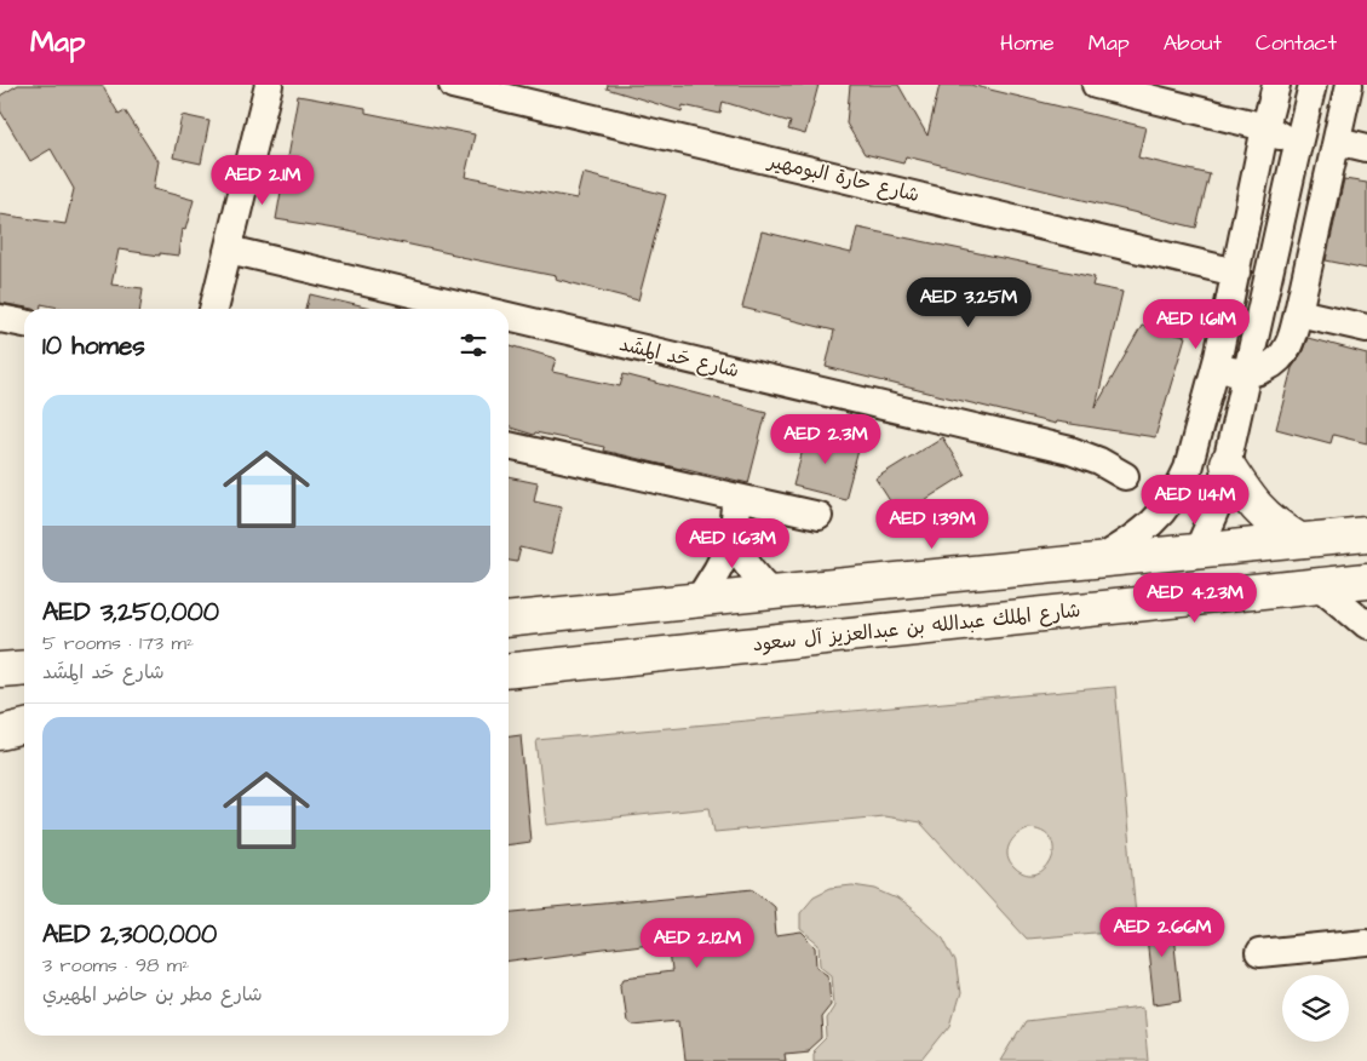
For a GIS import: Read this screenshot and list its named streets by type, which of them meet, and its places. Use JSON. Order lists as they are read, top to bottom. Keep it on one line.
{"streets":{"main road":["شارع الملك عبدالله بن عبدالعزيز آل سعود"],"street":["شارع حارة البومهير","شارع حَد المِشَد"]},"page":{"header":"Map","nav":["Home","Map","About","Contact"],"price":["AED 2.1M","AED 3.25M","AED 1.61M","AED 2.3M","AED 1.14M","AED 1.39M","AED 1.63M","AED 4.23M","AED 2.66M","AED 2.12M"],"heading":"10 homes","list":[{"name":"AED 3,250,000","note":"5 rooms · 173 m² · شارع حَد المِشَد"},{"name":"AED 2,300,000","note":"3 rooms · 98 m² · شارع مطر بن حاضر المهيري"}]}}
